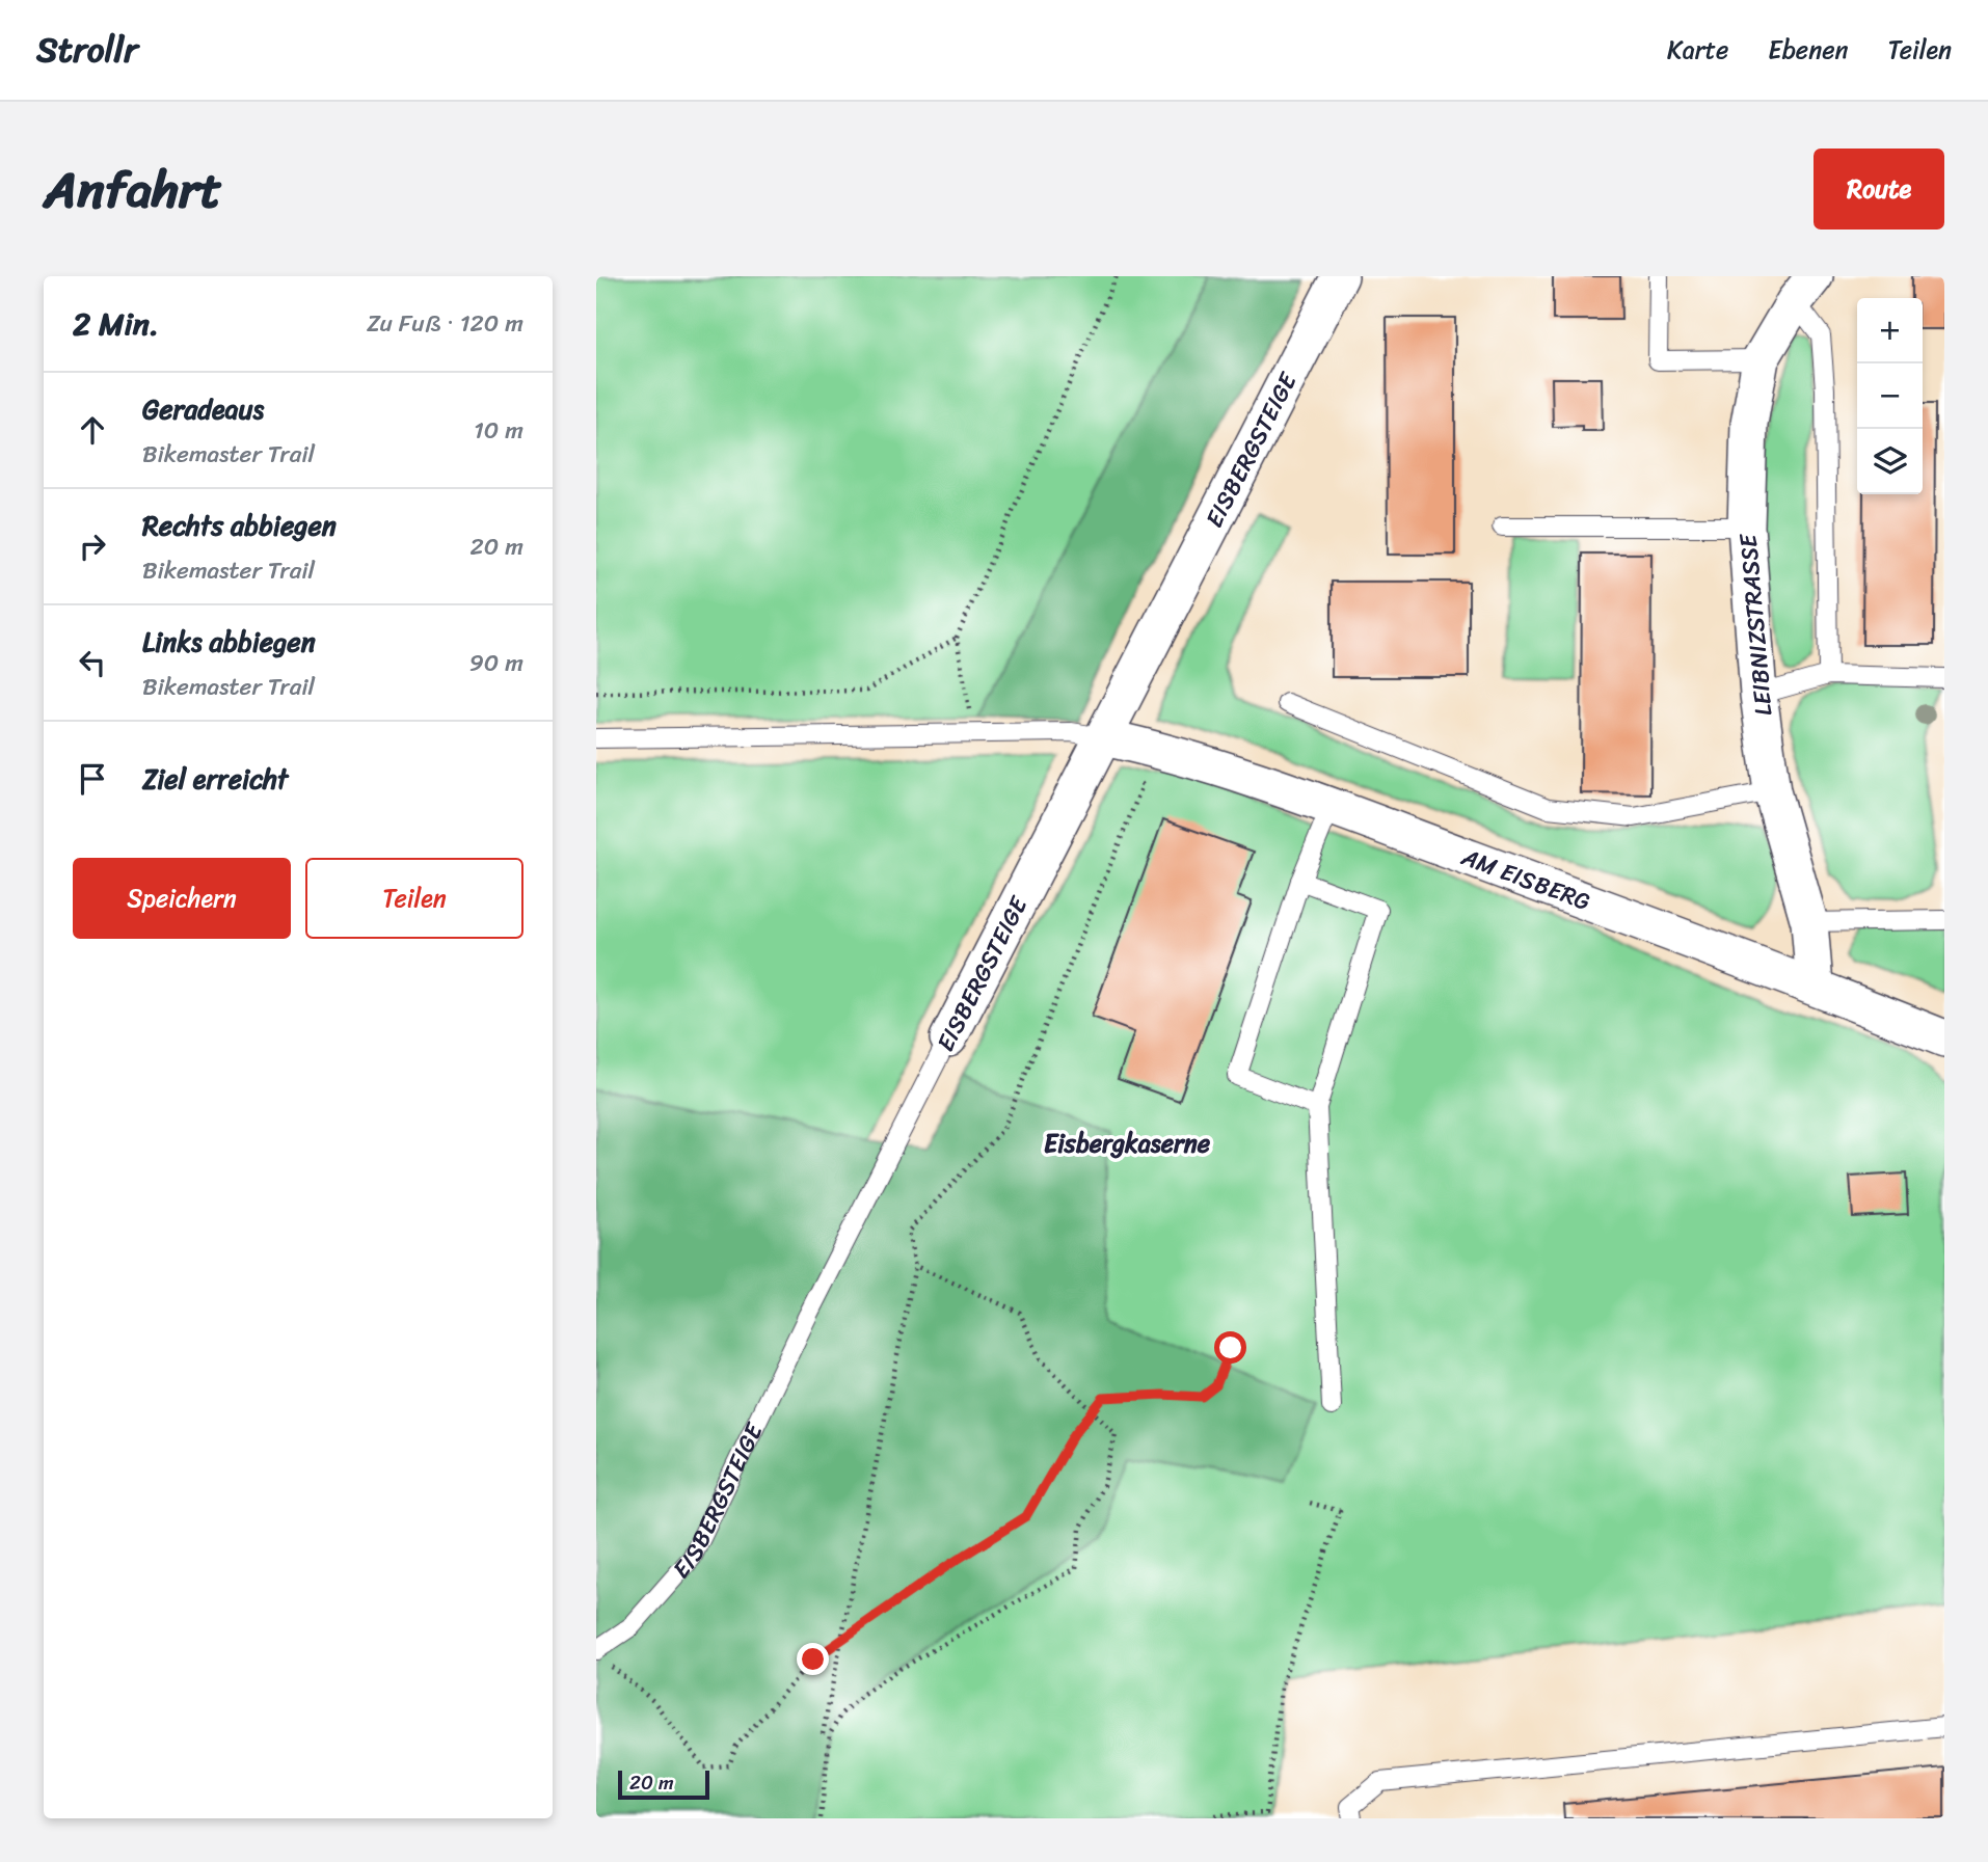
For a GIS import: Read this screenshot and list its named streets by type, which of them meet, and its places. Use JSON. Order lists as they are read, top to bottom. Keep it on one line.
{"streets":{"street":["EISBERGSTEIGE","LEIBNIZSTRASSE","AM EISBERG"]},"crossings":[["EISBERGSTEIGE","AM EISBERG"],["LEIBNIZSTRASSE","AM EISBERG"]],"districts":["Eisbergkaserne"],"scale_bar":"20 m","page":{"header":"Strollr","nav":["Karte","Ebenen","Teilen"],"title":"Anfahrt","buttons":["Route",["Speichern","Teilen"]],"heading":["2 Min.","Zu Fuß · 120 m"],"map_buttons":["+","−"],"list":[["Geradeaus","Bikemaster Trail","10 m"],["Rechts abbiegen","Bikemaster Trail","20 m"],["Links abbiegen","Bikemaster Trail","90 m"],"Ziel erreicht"],"scale":"20 m"}}
